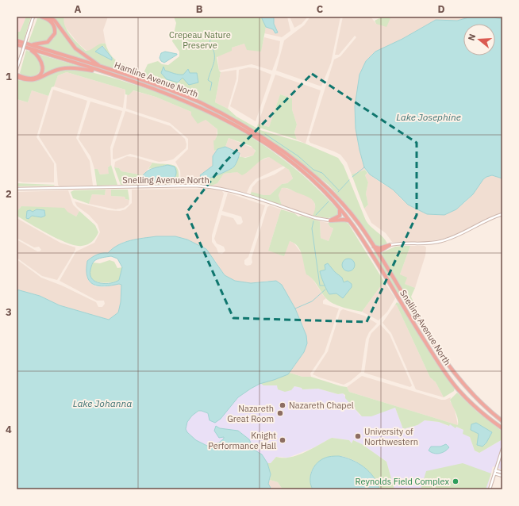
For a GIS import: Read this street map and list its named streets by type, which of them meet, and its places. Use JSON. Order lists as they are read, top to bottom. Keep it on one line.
{"streets":{"highway":["Hamline Avenue North","Snelling Avenue North"]},"crossings":[["Hamline Avenue North","Snelling Avenue North"]],"water":["Lake Josephine","Lake Johanna"],"parks":["Crepeau Nature Preserve"],"places":["Nazareth Chapel","Nazareth Great Room","University of Northwestern","Knight Performance Hall","Reynolds Field Complex"],"north":"left","grid":{"columns":["A","B","C","D"],"rows":["1","2","3","4"]}}
